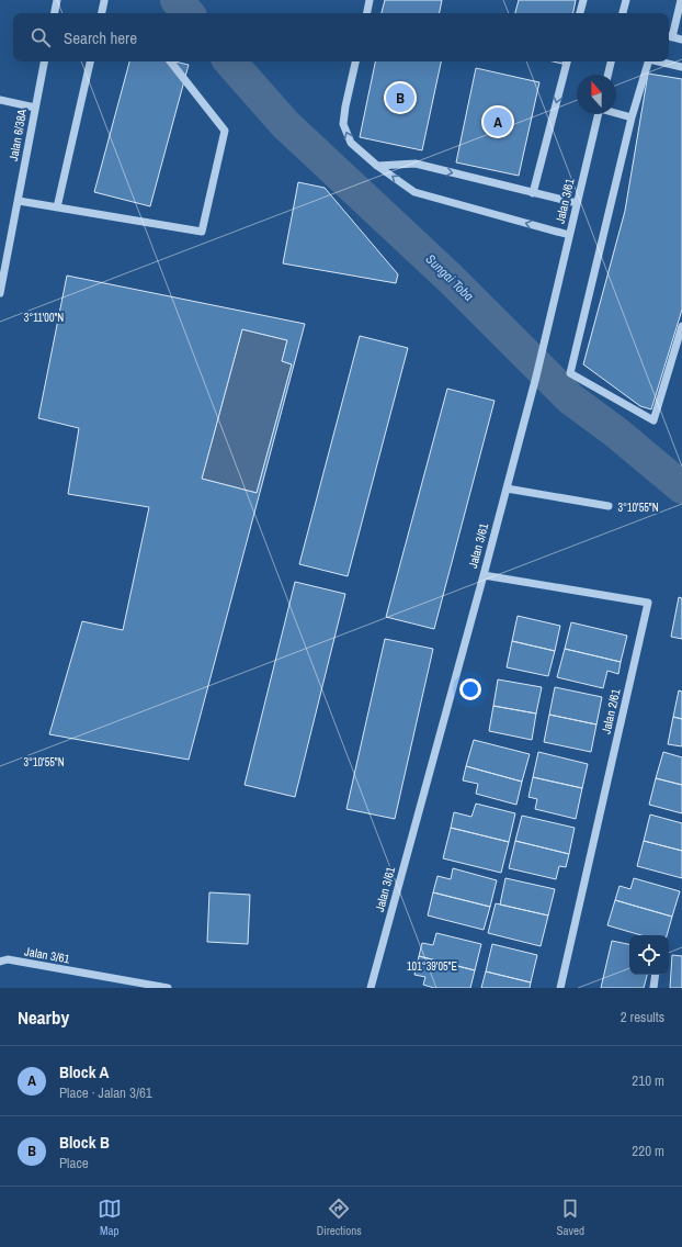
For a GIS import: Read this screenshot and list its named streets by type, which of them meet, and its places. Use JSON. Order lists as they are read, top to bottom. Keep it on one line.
{"streets":{"street":["Jalan 6/38A","Jalan 3/61","Jalan 2/61"]},"crossings":[["Jalan 3/61","Jalan 2/61"]],"water":["Sungai Toba"],"north":"top","page":{"search":"Search here","pins":["B","A"],"heading":["Nearby","2 results"],"list":[{"mark":"A","name":"Block A","note":"Place · Jalan 3/61","value":"210 m"},{"mark":"B","name":"Block B","note":"Place","value":"220 m"}],"nav":["Map","Directions","Saved"]},"coordinates":["3°11'00\"N","3°10'55\"N","101°39'05\"E"]}
